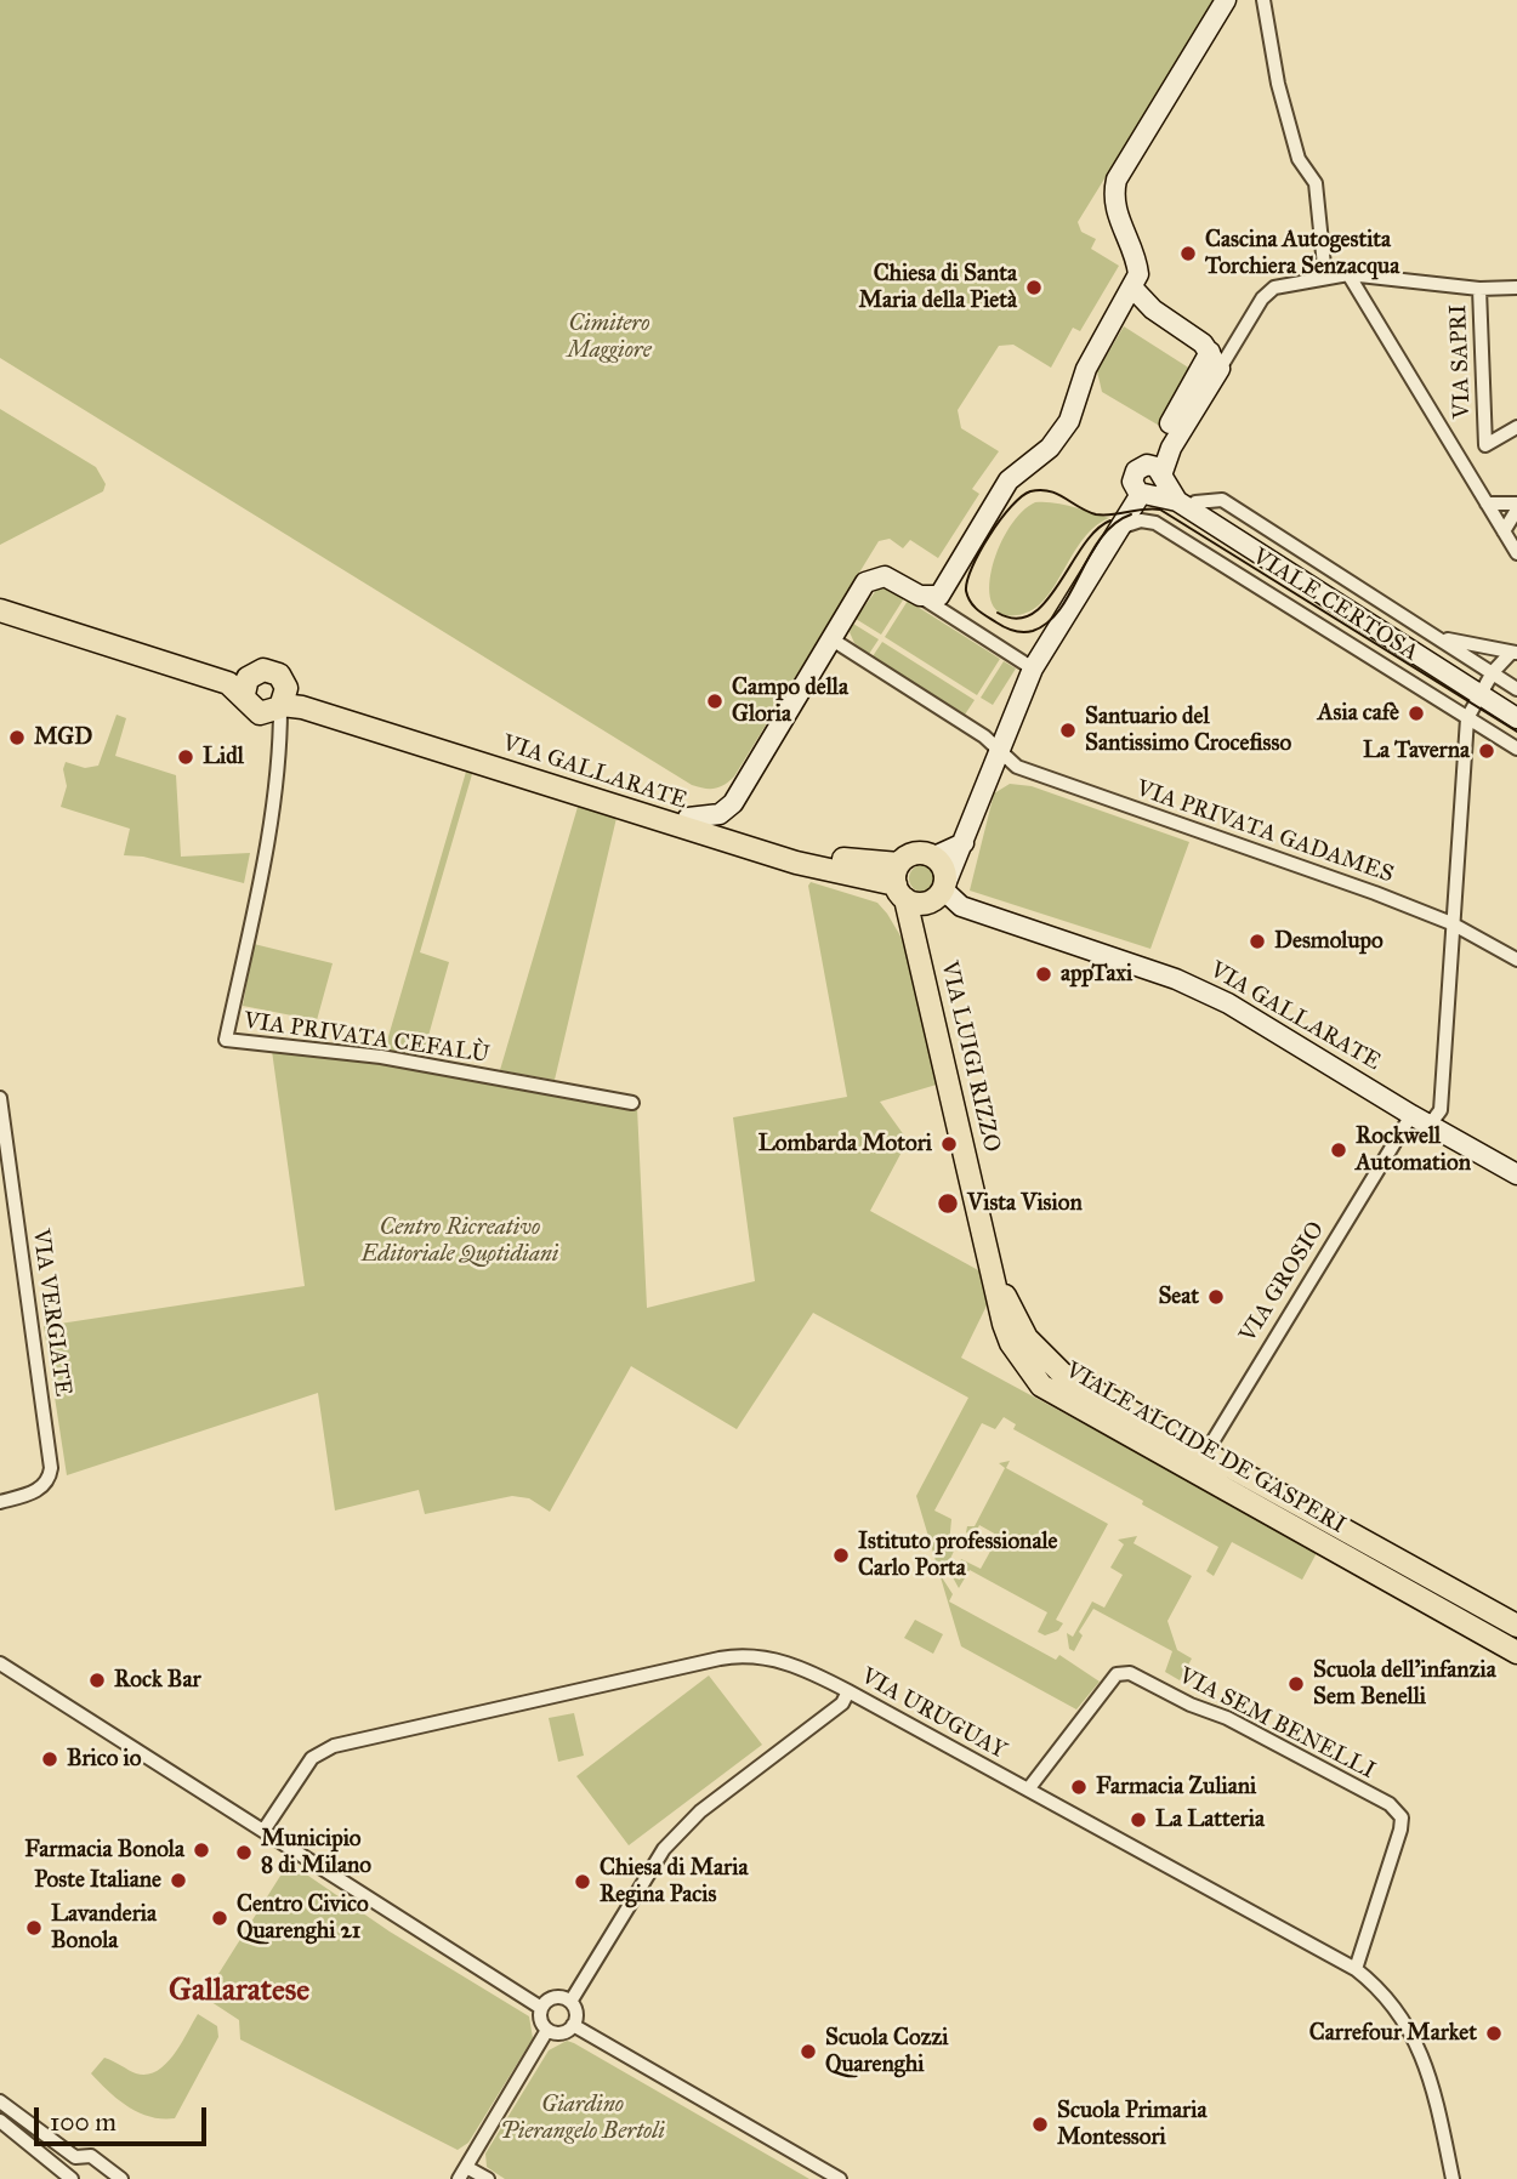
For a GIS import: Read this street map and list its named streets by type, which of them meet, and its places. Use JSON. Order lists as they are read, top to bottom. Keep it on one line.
{"streets":{"main road":["VIALE CERTOSA","VIA GALLARATE","VIA LUIGI RIZZO","VIALE ALCIDE DE GASPERI"],"street":["VIA SAPRI","VIA PRIVATA GADAMES","VIA PRIVATA CEFALÙ","VIA GROSIO","VIA VERGIATE","VIA URUGUAY","VIA SEM BENELLI"]},"crossings":[["VIA SAPRI","VIA LUIGI RIZZO"],["VIALE CERTOSA","VIA LUIGI RIZZO"],["VIALE CERTOSA","VIA GROSIO"],["VIA GALLARATE","VIA PRIVATA CEFALÙ"],["VIA GALLARATE","VIA LUIGI RIZZO"],["VIA GALLARATE","VIA GROSIO"],["VIA PRIVATA GADAMES","VIA LUIGI RIZZO"],["VIA PRIVATA GADAMES","VIA GROSIO"],["VIA LUIGI RIZZO","VIALE ALCIDE DE GASPERI"],["VIA GROSIO","VIALE ALCIDE DE GASPERI"],["VIA URUGUAY","VIA SEM BENELLI"]],"districts":["Gallaratese"],"parks":["Cimitero Maggiore","Centro Ricreativo Editoriale Quotidiani","Giardino Pierangelo Bertoli"],"places":["Cascina Autogestita Torchiera Senzacqua","Chiesa di Santa Maria della Pietà","Campo della Gloria","Asia cafè","Santuario del Santissimo Crocefisso","MGD","La Taverna","Lidl","Desmolupo","appTaxi","Lombarda Motori","Rockwell Automation","Vista Vision","Seat","Istituto professionale Carlo Porta","Rock Bar","Scuola dell'infanzia Sem Benelli","Brico io","Farmacia Zuliani","La Latteria","Farmacia Bonola","Municipio 8 di Milano","Poste Italiane","Chiesa di Maria Regina Pacis","Centro Civico Quarenghi 21","Lavanderia Bonola","Carrefour Market","Scuola Cozzi Quarenghi","Scuola Primaria Montessori"],"scale_bar":"100 m"}
